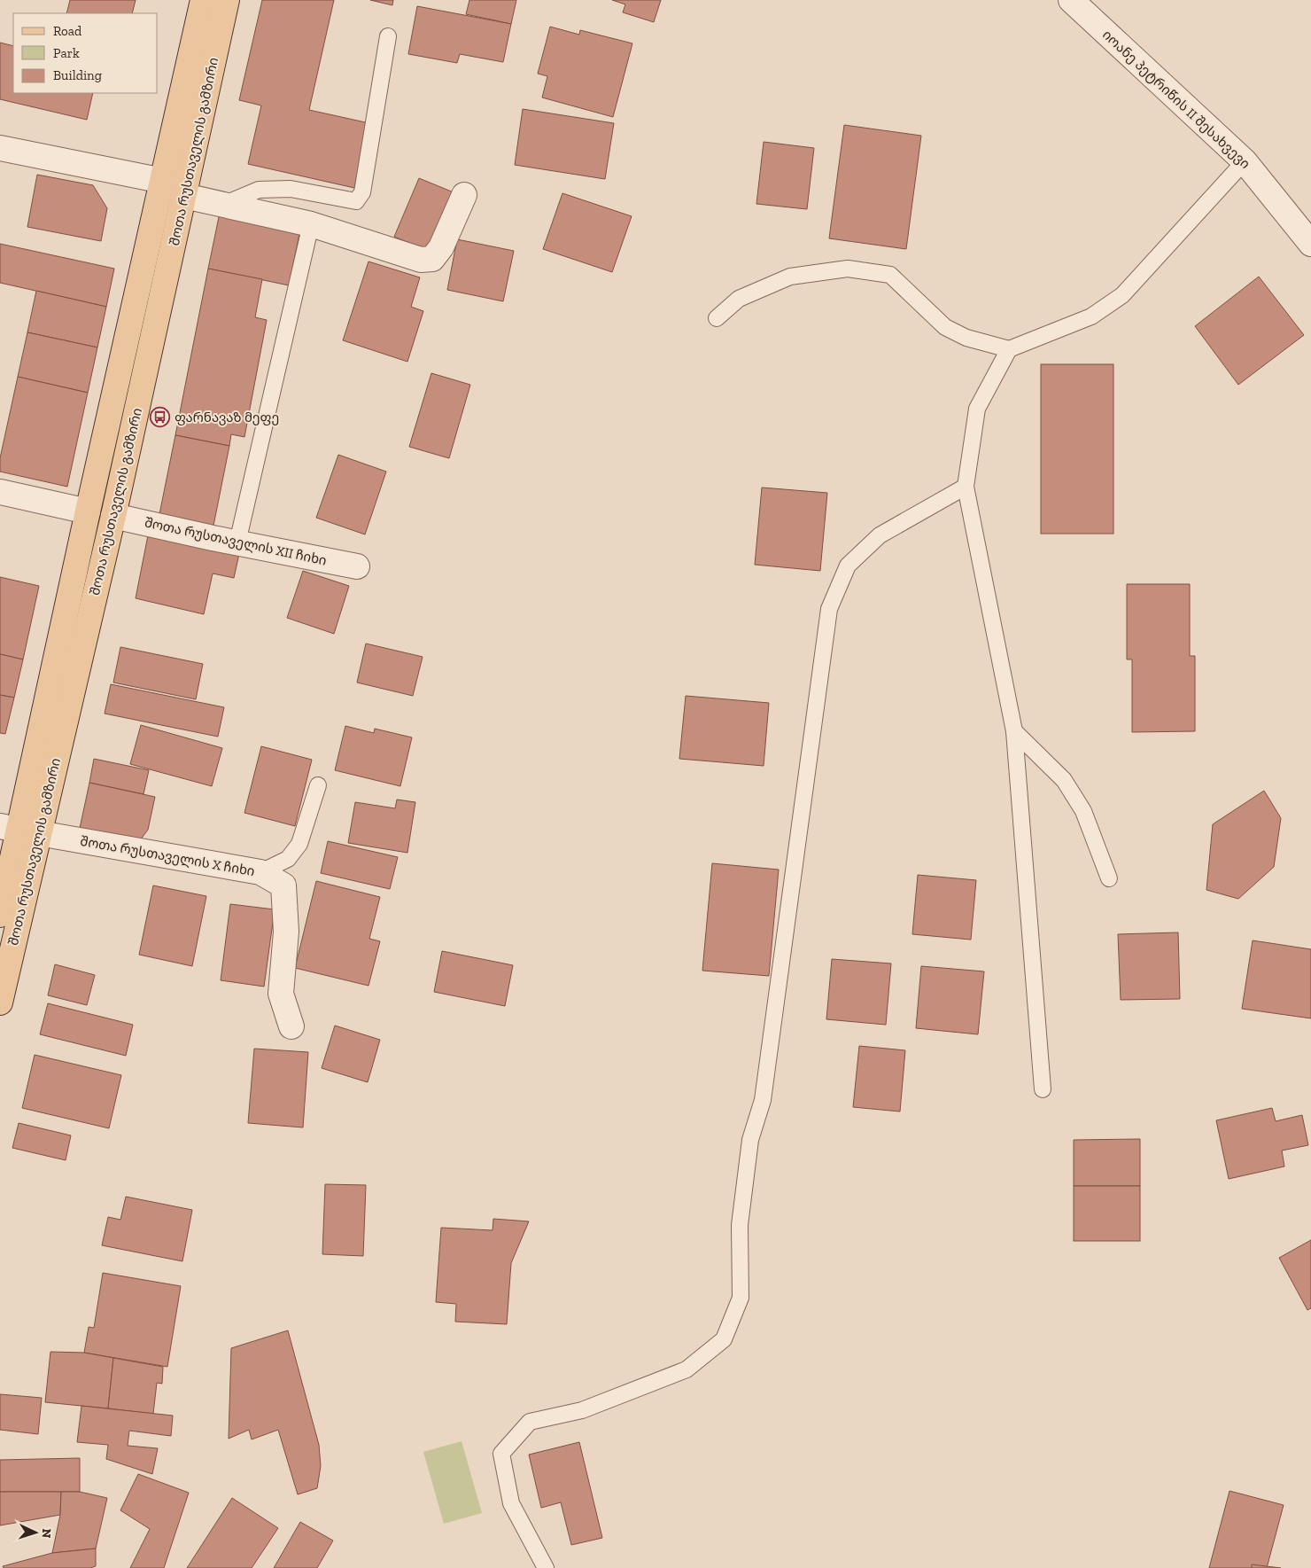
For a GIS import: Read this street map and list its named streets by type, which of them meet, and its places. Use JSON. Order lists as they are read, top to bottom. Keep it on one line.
{"streets":{"main road":["შოთა რუსთაველის გამზირი"],"street":["იოანე პეტრიწის II შესახვევი","შოთა რუსთაველის XII ჩიხი","შოთა რუსთაველის X ჩიხი"]},"crossings":[["შოთა რუსთაველის გამზირი","შოთა რუსთაველის XII ჩიხი"],["შოთა რუსთაველის გამზირი","შოთა რუსთაველის X ჩიხი"]],"places":{"bus stop":["ფარნავაზ მეფე"]},"legend":["Road","Park","Building"],"north":"right"}
